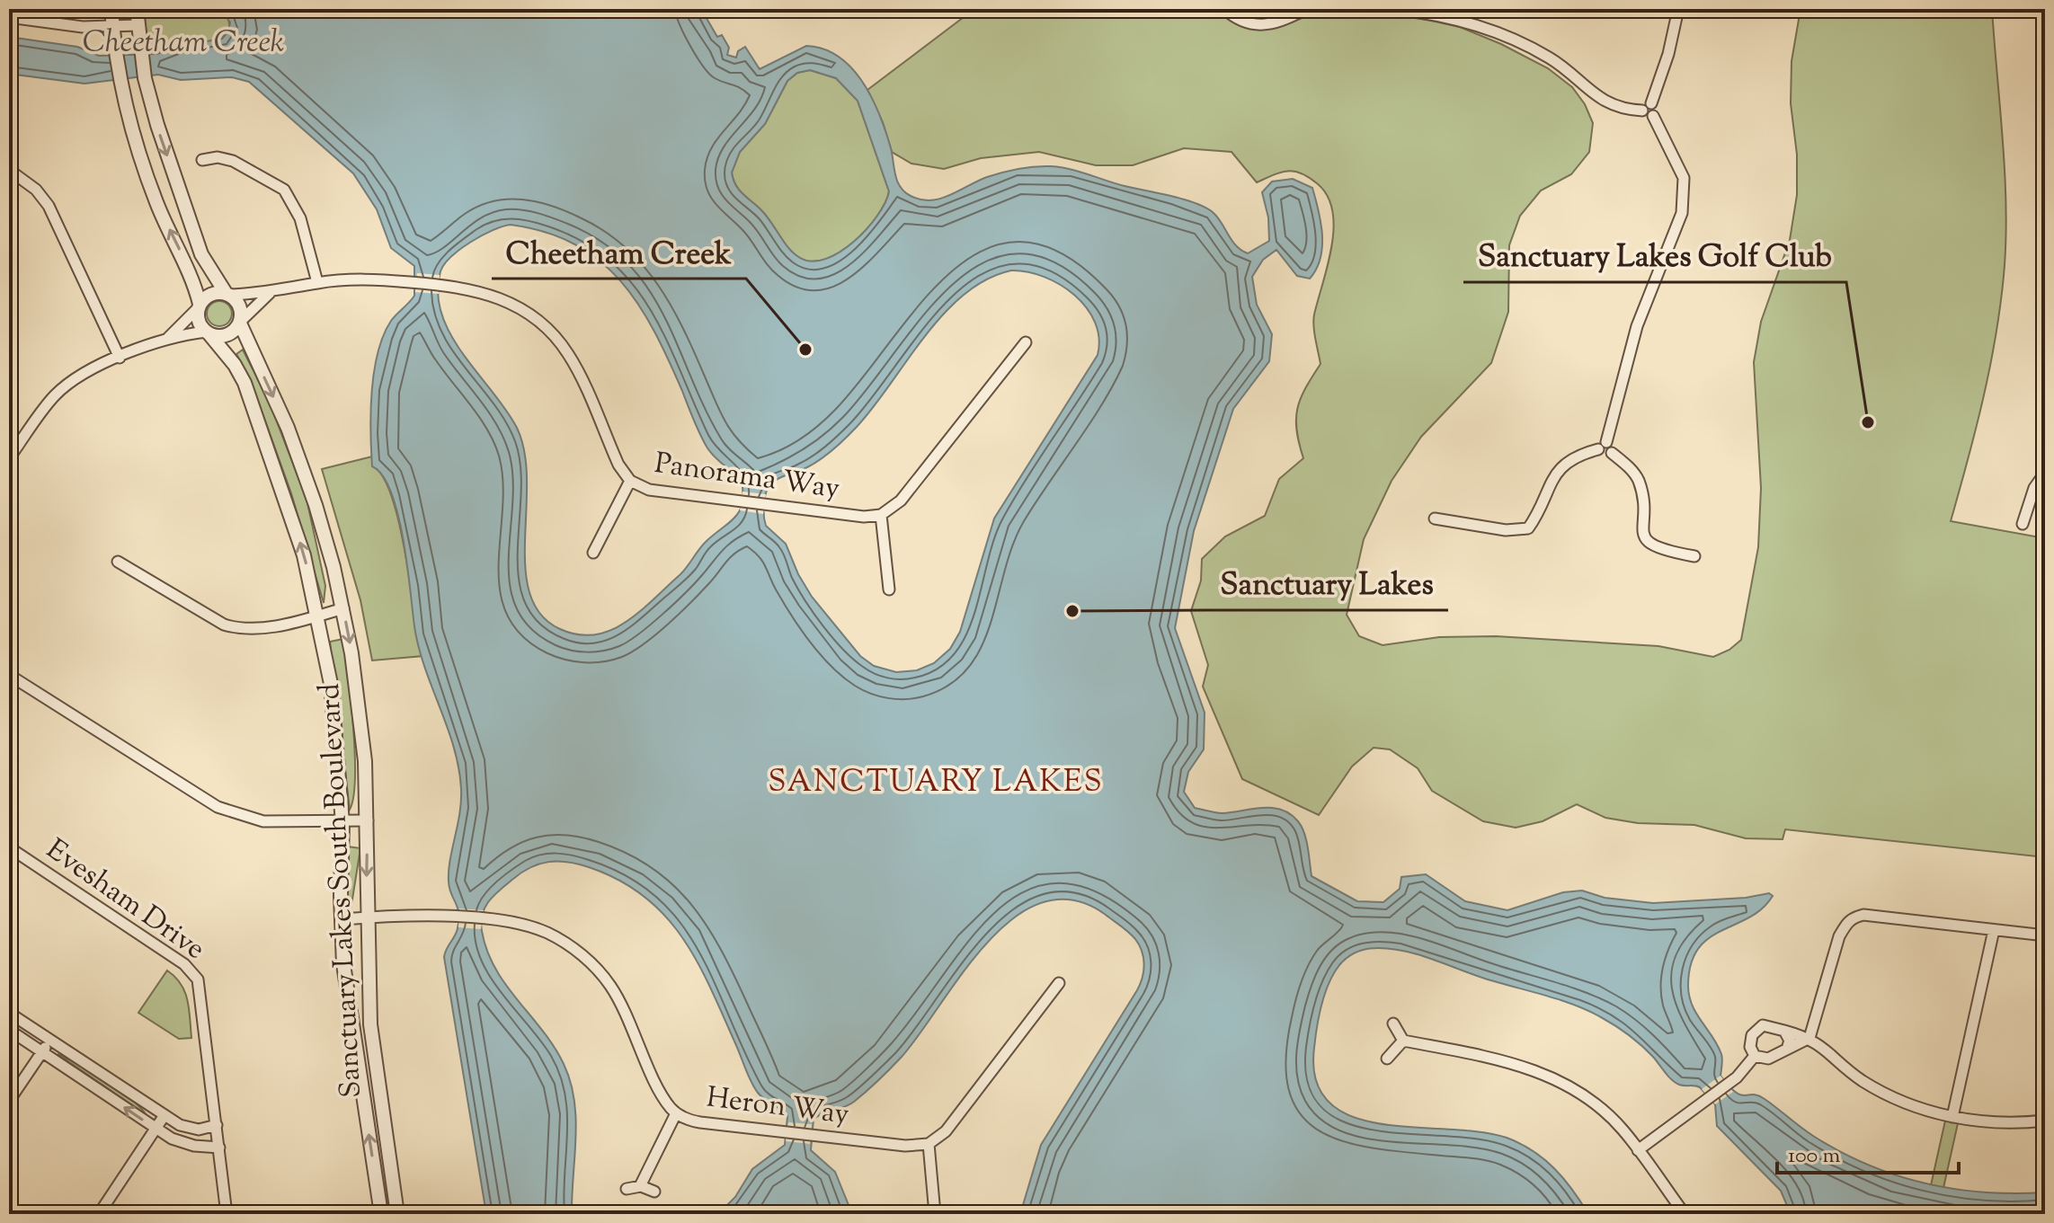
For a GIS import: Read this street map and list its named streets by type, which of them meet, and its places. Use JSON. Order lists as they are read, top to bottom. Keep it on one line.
{"streets":{"street":["Panorama Way","Sanctuary Lakes South Boulevard","Evesham Drive","Heron Way"]},"crossings":[["Panorama Way","Sanctuary Lakes South Boulevard"],["Sanctuary Lakes South Boulevard","Heron Way"]],"districts":["SANCTUARY LAKES"],"water":["Cheetham Creek"],"places":["Cheetham Creek","Sanctuary Lakes Golf Club","Sanctuary Lakes"],"scale_bar":"100 m"}
